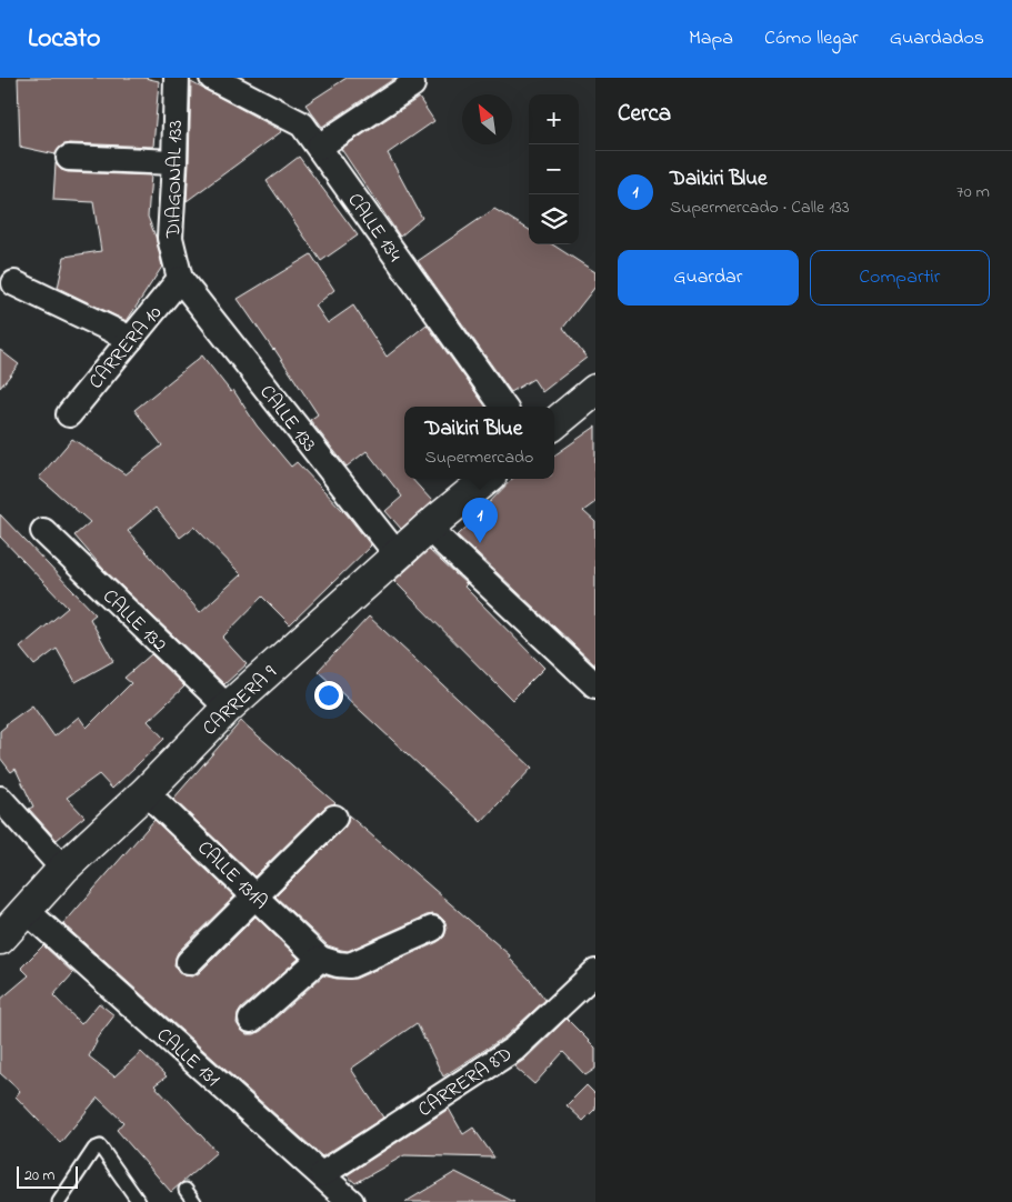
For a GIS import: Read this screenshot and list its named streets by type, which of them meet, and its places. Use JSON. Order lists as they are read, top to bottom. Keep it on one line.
{"streets":{"street":["DIAGONAL 133","CALLE 134","CARRERA 10","CALLE 133","CALLE 132","CARRERA 9","CALLE 131A","CALLE 131","CARRERA 8D"]},"crossings":[["DIAGONAL 133","CARRERA 10"],["DIAGONAL 133","CALLE 133"],["CARRERA 10","CALLE 133"],["CALLE 133","CARRERA 9"],["CALLE 132","CARRERA 9"],["CARRERA 9","CALLE 131A"],["CARRERA 9","CALLE 131"],["CALLE 131","CARRERA 8D"]],"scale_bar":"20 m","north":"top left","page":{"header":"Locato","nav":["Mapa","Cómo llegar","Guardados"],"heading":"Cerca","map_buttons":["+","−"],"list":[{"mark":"1","name":"Daikiri Blue","note":"Supermercado · Calle 133","value":"70 m"}],"buttons":["Guardar","Compartir"],"popup":["Daikiri Blue","Supermercado"],"pins":"1","scale":"20 m"}}
